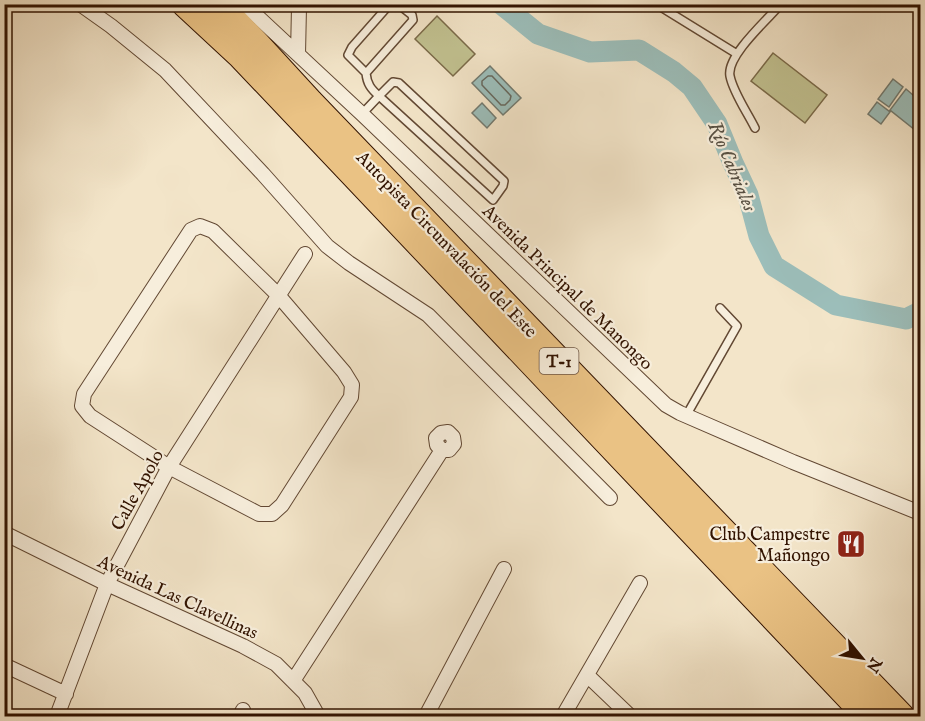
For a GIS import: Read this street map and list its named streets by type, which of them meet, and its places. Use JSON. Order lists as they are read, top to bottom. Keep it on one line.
{"streets":{"highway":["Autopista Circunvalación del Este","T-1"],"street":["Avenida Principal de Manongo","Calle Apolo","Avenida Las Clavellinas"]},"crossings":[["Calle Apolo","Avenida Las Clavellinas"]],"water":["Río Cabriales"],"places":{"restaurant":["Club Campestre Mañongo"]},"north":"bottom right"}
